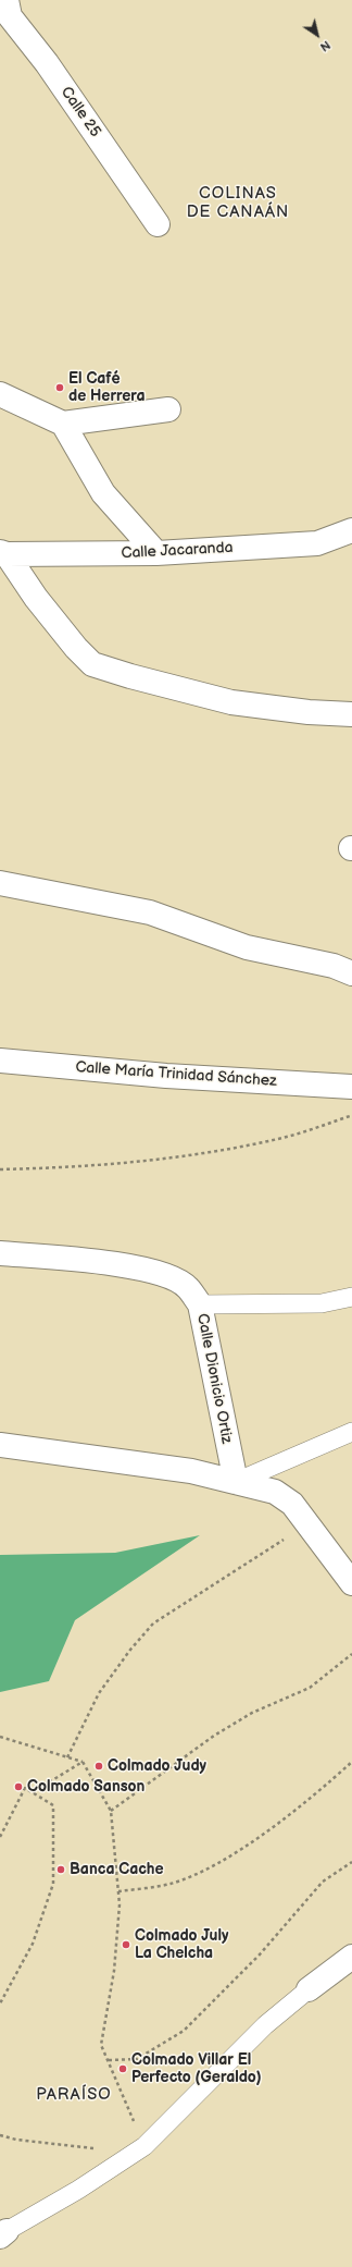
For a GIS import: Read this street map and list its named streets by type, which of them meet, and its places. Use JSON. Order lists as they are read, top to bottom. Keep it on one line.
{"streets":{"street":["Calle 25","Calle Jacaranda","Calle María Trinidad Sánchez","Calle Dionicio Ortiz"]},"districts":["COLINAS DE CANAÁN","PARAÍSO"],"places":["El Café de Herrera","Colmado Judy","Colmado Sanson","Banca Cache","Colmado July La Chelcha","Colmado Villar El Perfecto (Geraldo)"],"north":"bottom right"}
